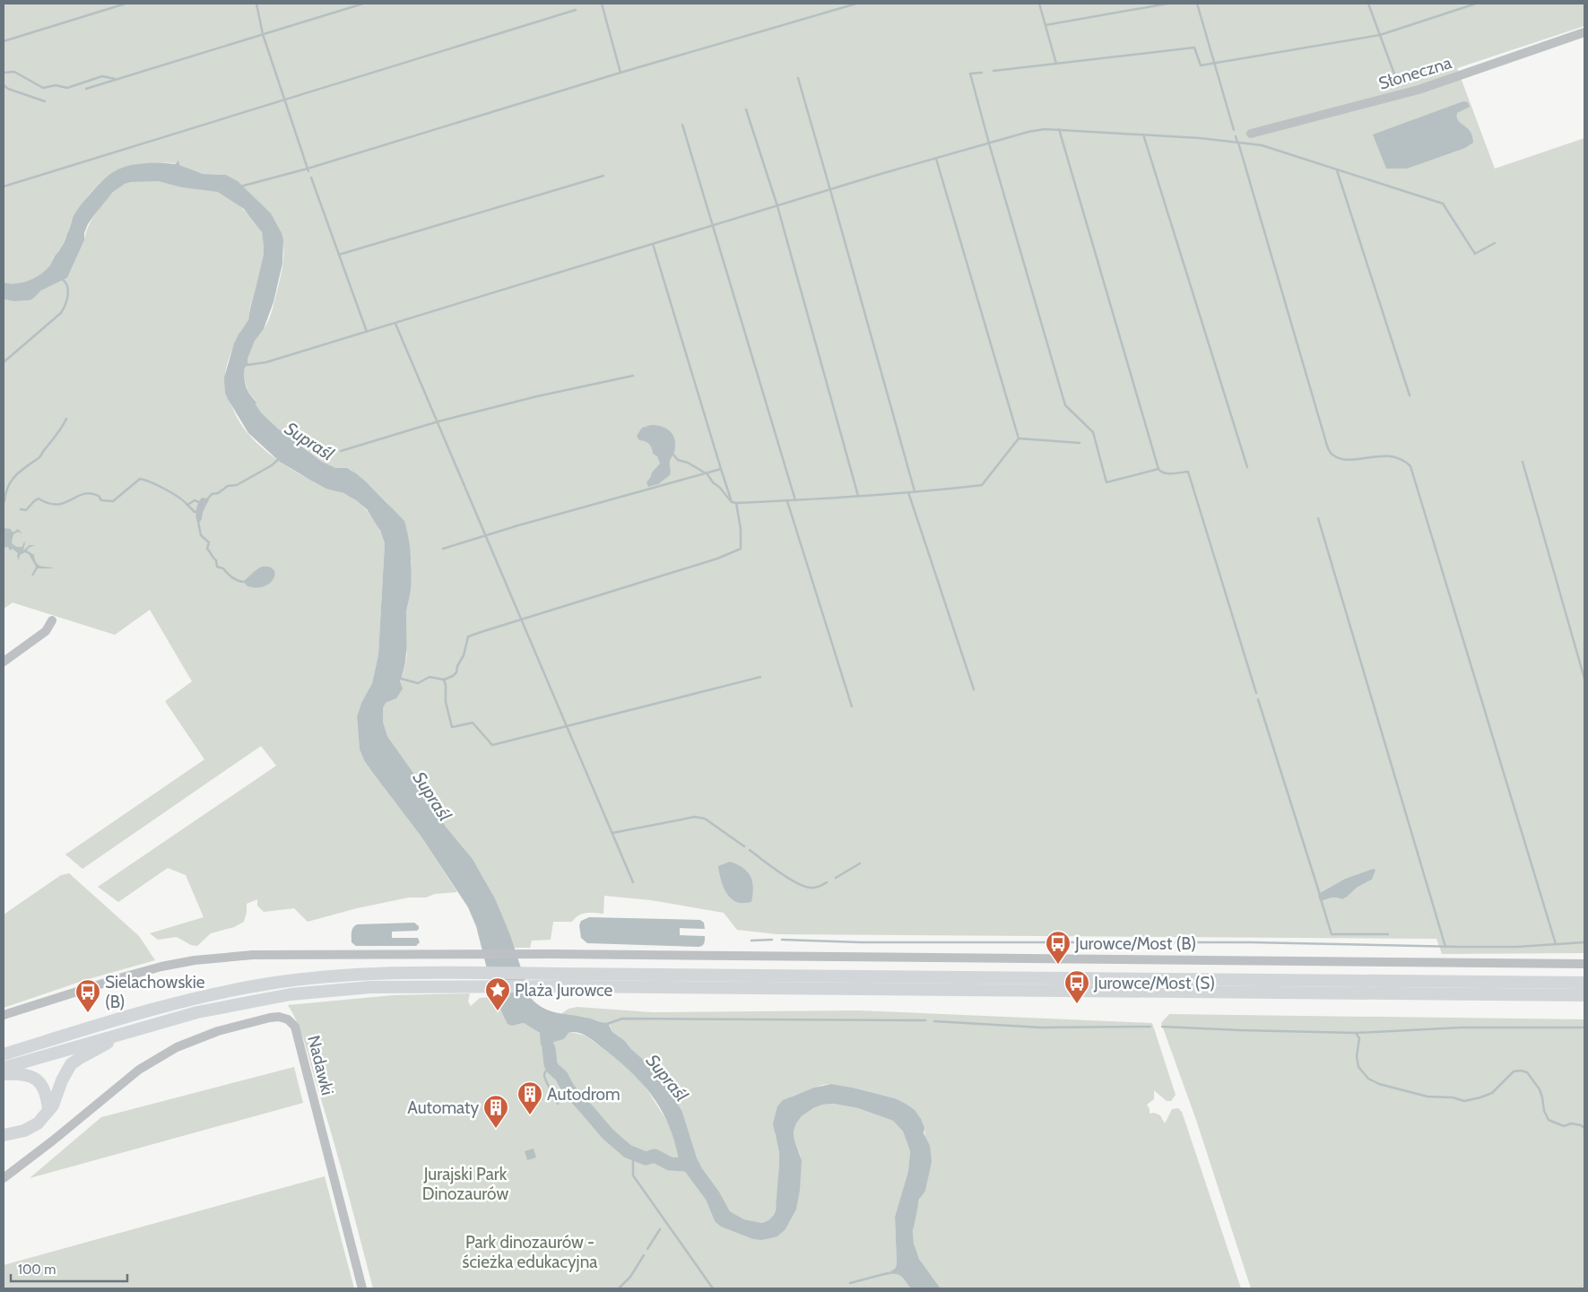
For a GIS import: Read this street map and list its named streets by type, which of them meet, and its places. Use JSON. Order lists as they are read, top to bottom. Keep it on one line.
{"streets":{"street":["Słoneczna","Nadawki"]},"water":["Supraśl"],"parks":["Jurajski Park Dinozaurów","Park dinozaurów - ścieżka edukacyjna"],"places":{"bus stop":["Jurowce/Most (B)","Jurowce/Most (S)","Sielachowskie (B)"],"place":["Plaża Jurowce"],"building":["Autodrom","Automaty"]},"scale_bar":"100 m"}
